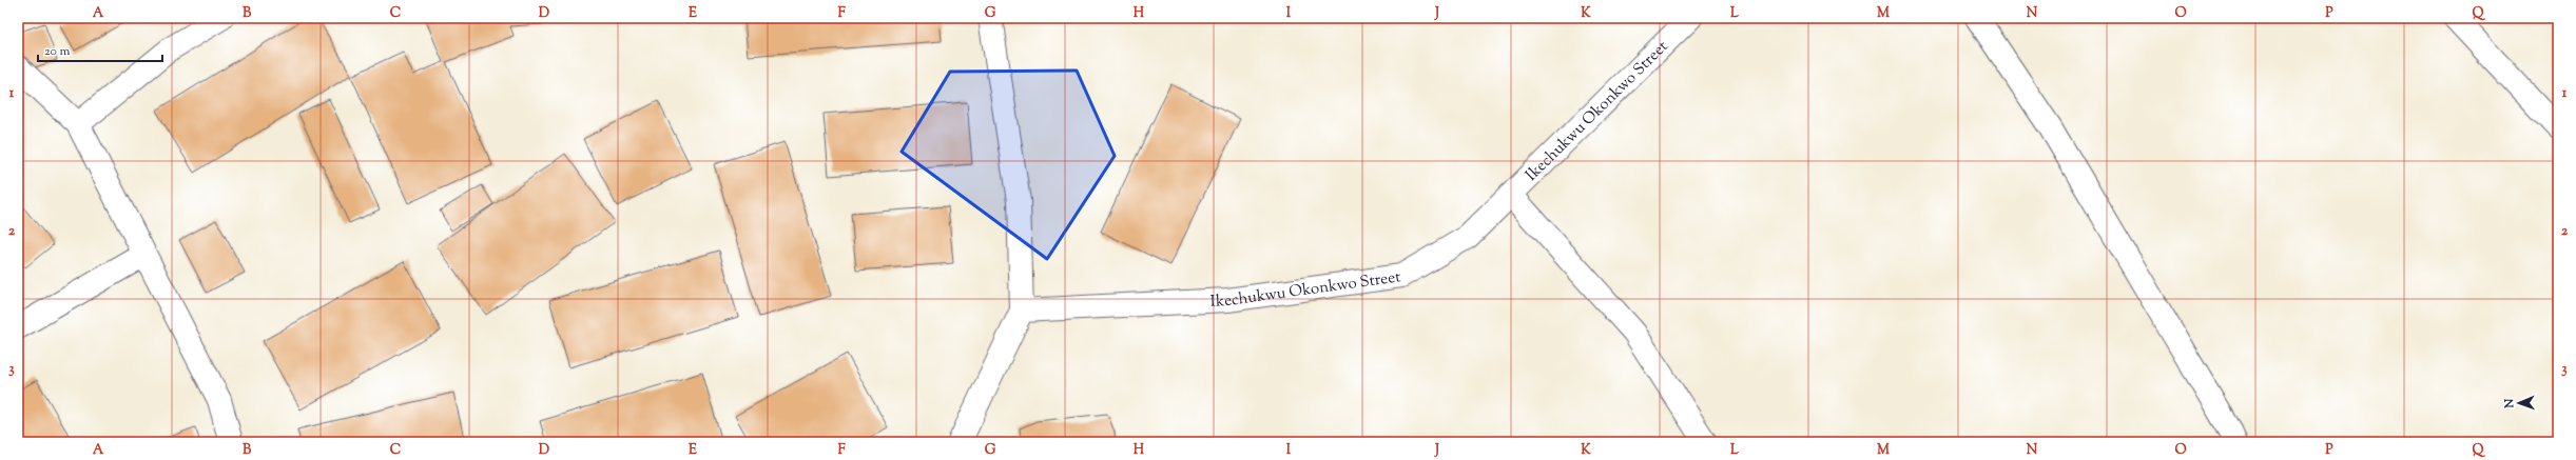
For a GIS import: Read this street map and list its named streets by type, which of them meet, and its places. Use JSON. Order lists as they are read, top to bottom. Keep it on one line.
{"streets":{"street":["Ikechukwu Okonkwo Street"]},"scale_bar":"20 m","north":"left","grid":{"columns":["A","B","C","D","E","F","G","H","I","J","K","L","M","N","O","P","Q"],"rows":["1","2","3"]}}
